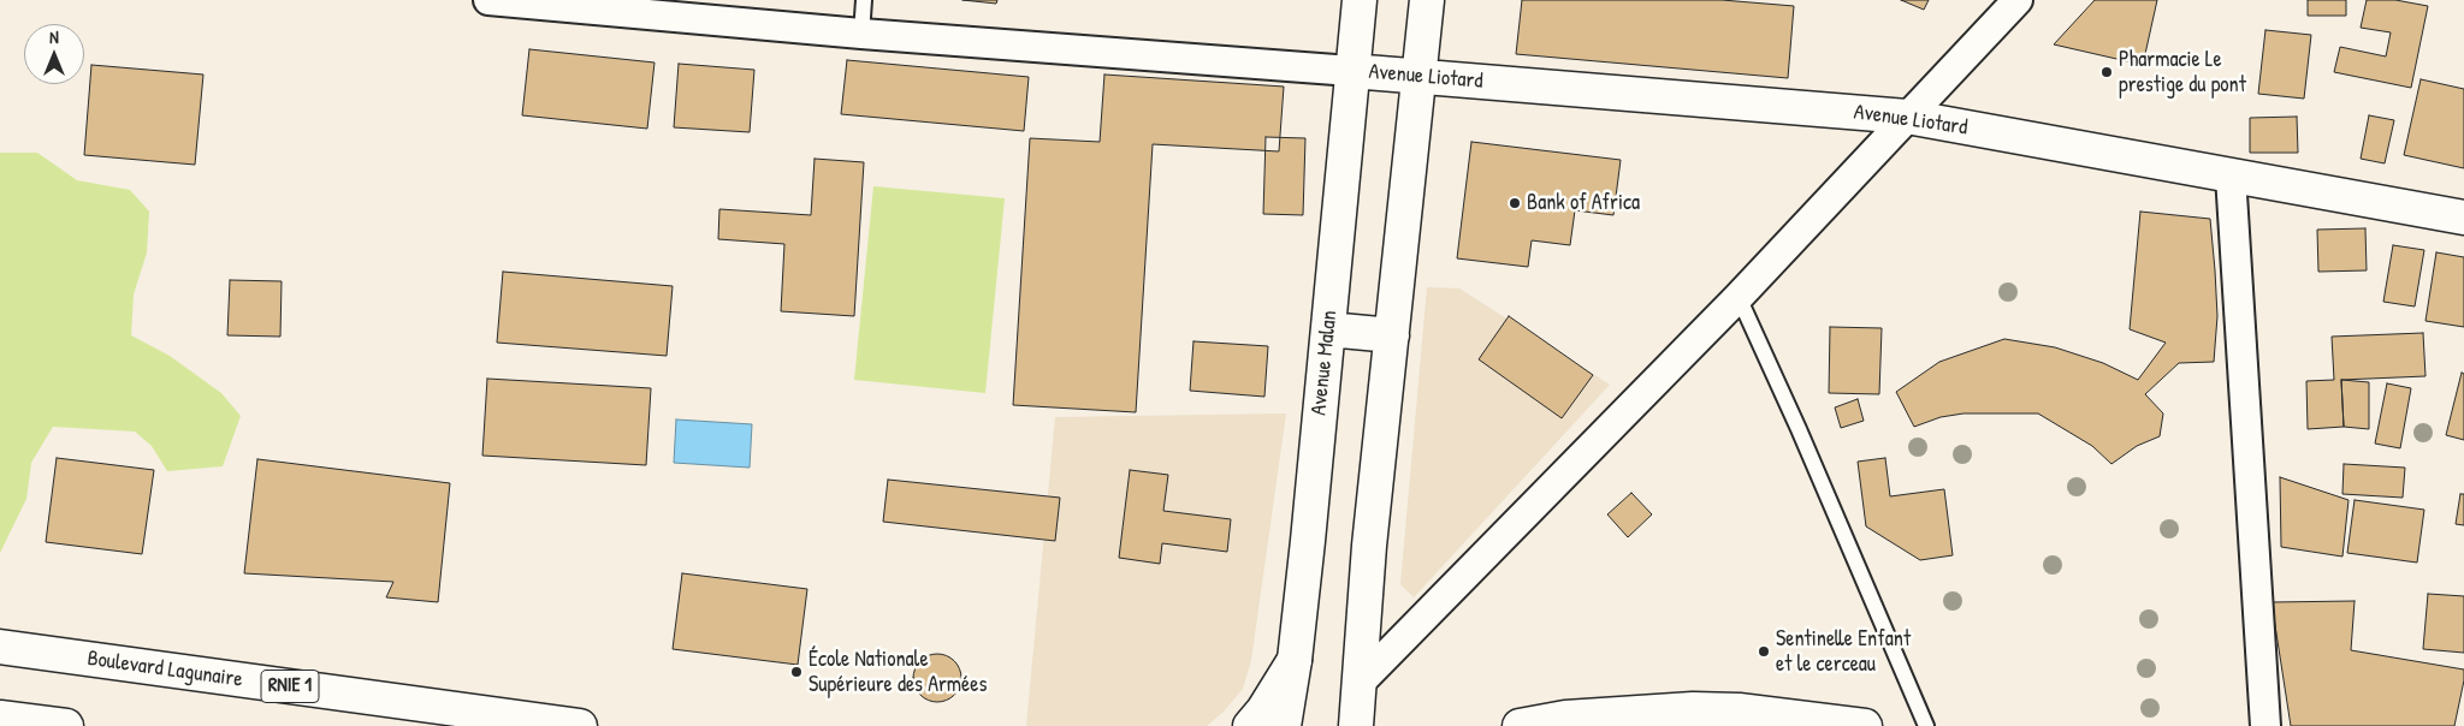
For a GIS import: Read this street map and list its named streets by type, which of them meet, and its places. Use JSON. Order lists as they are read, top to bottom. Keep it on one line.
{"streets":{"main road":["Avenue Liotard","Avenue Malan","Boulevard Lagunaire","RNIE 1"]},"crossings":[["Avenue Liotard","Avenue Malan"]],"places":["Pharmacie Le prestige du pont","Bank of Africa","Sentinelle Enfant et le cerceau","École Nationale Supérieure des Armées"],"north":"top"}
